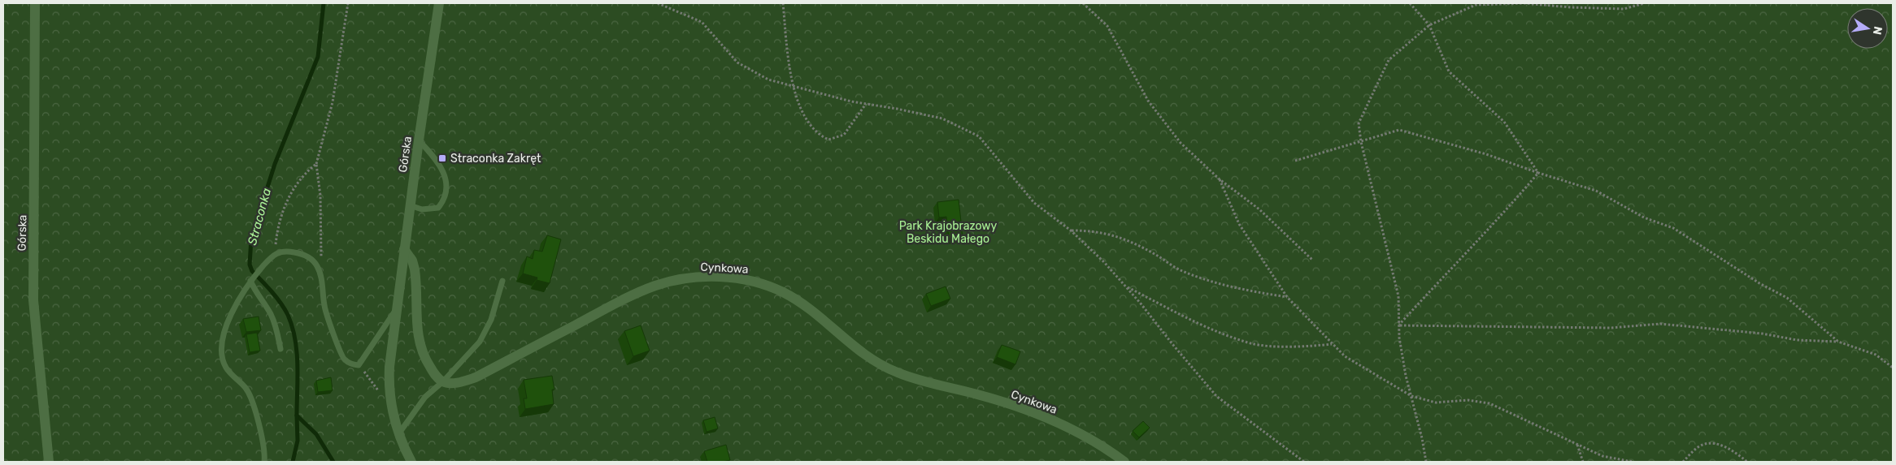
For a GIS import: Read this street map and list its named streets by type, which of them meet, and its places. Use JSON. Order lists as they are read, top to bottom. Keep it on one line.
{"streets":{"street":["Górska","Cynkowa"]},"water":["Straconka"],"parks":["Park Krajobrazowy Beskidu Małego"],"places":{"transit":["Straconka Zakręt"]},"north":"right"}
